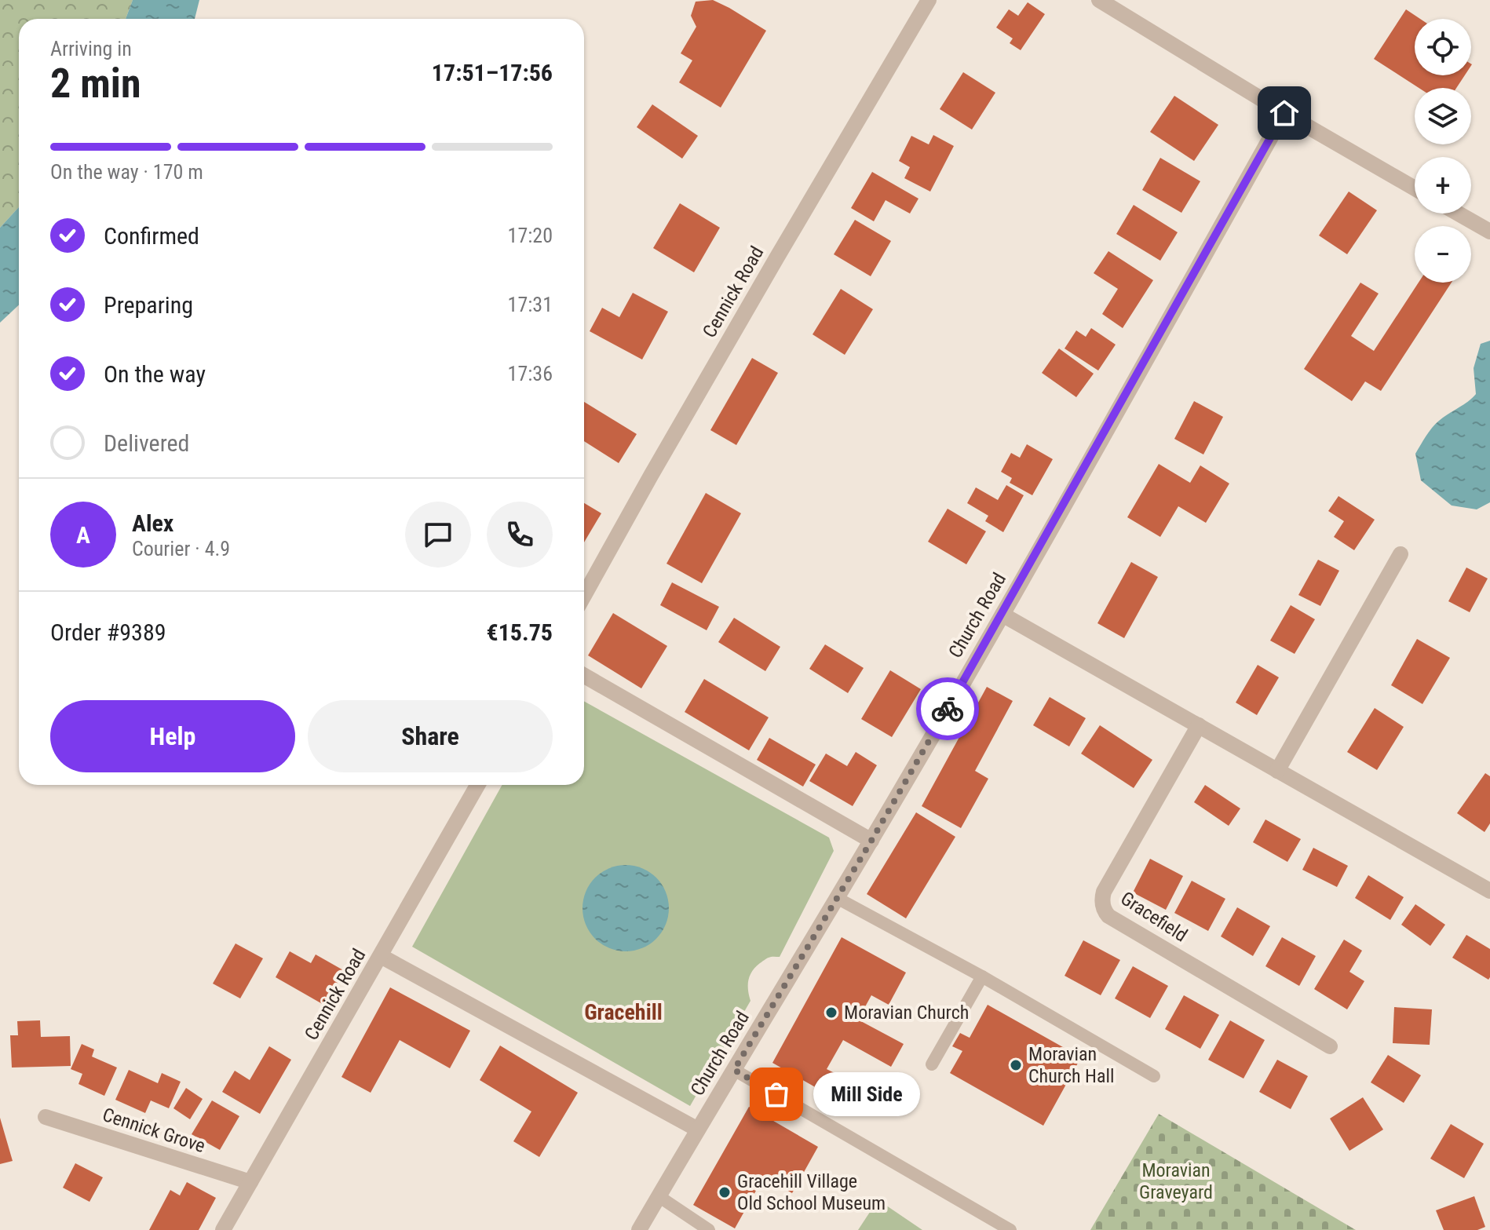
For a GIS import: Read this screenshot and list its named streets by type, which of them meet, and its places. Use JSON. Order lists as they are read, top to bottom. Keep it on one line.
{"streets":{"street":["Cennick Road","Church Road","Gracefield","Cennick Grove"]},"crossings":[["Cennick Road","Cennick Grove"]],"districts":["Gracehill"],"parks":["Moravian Graveyard"],"places":["Moravian Church","Moravian Church Hall","Mill Side","Gracehill Village Old School Museum"],"page":{"map_buttons":["+","−"],"heading":["2 min","Arriving in","17:51–17:56"],"panel":["Alex","Courier · 4.9","Order #9389","€15.75"],"bar":"On the way · 170 m","list":[["Confirmed","17:20"],["Preparing","17:31"],["On the way","17:36"],"Delivered"],"round":"A","buttons":["Help","Share"],"bubble":"Mill Side"}}
